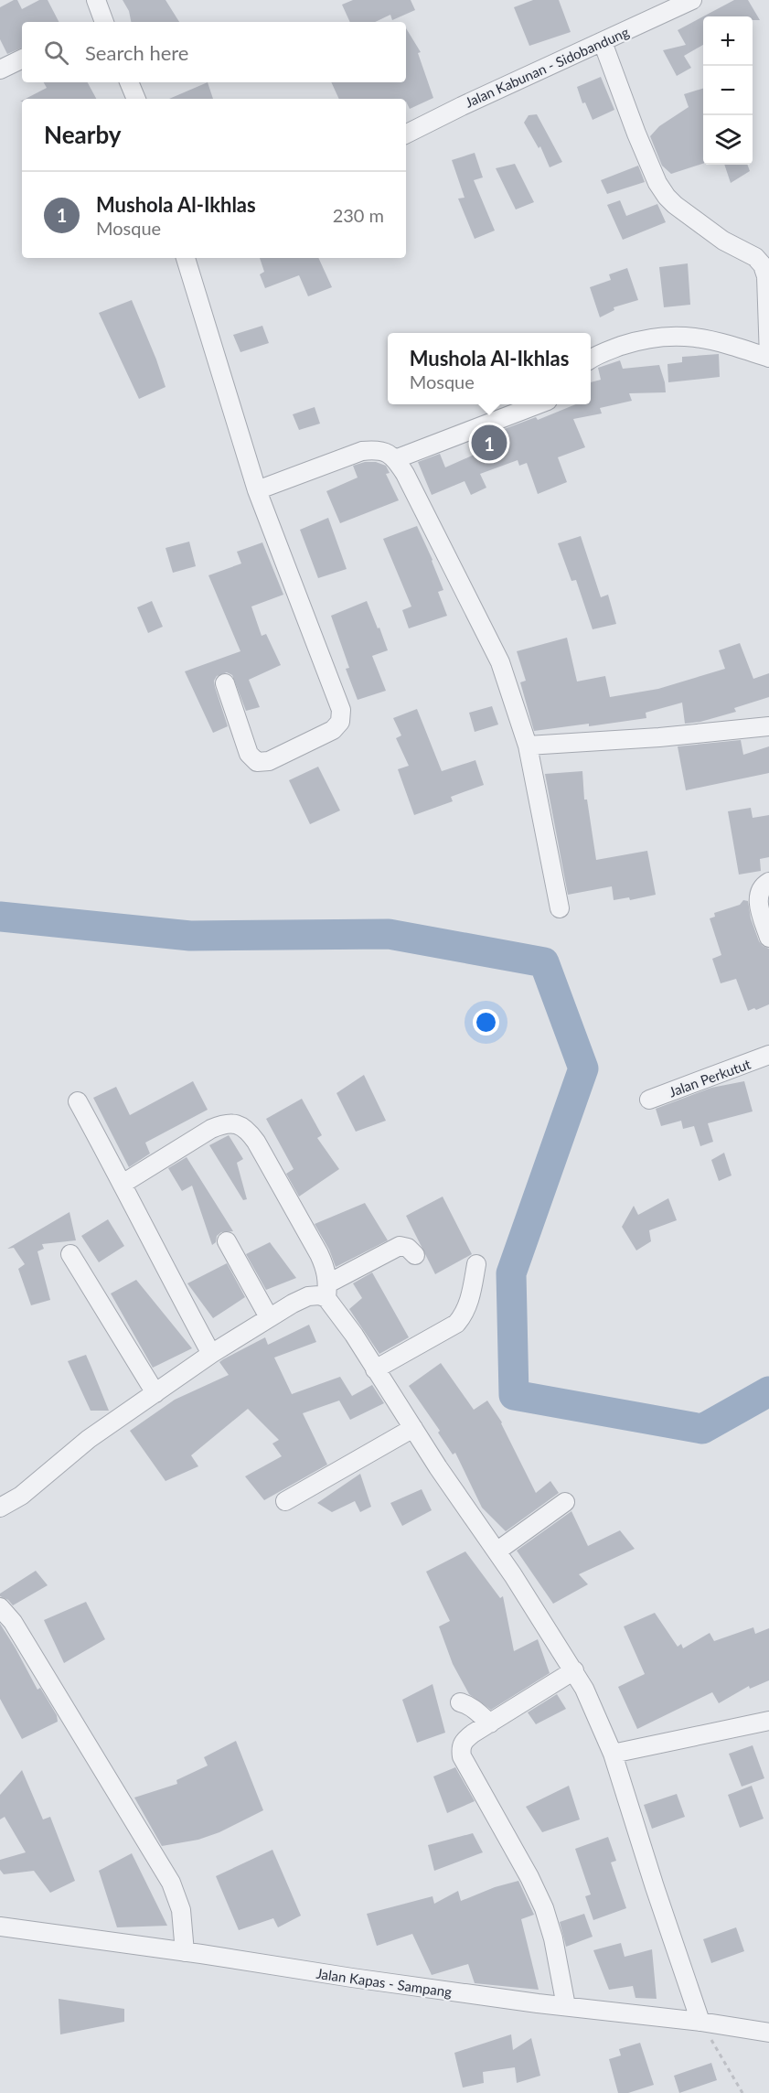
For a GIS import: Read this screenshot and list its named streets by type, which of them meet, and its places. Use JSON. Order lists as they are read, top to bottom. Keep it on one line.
{"streets":{"street":["Jalan Kabunan - Sidobandung","Jalan Perkutut","Jalan Kapas - Sampang"]},"page":{"map_buttons":["+","−"],"search":"Search here","heading":"Nearby","list":[{"mark":"1","name":"Mushola Al-Ikhlas","note":"Mosque","value":"230 m"}],"popup":["Mushola Al-Ikhlas","Mosque"],"pins":"1"}}
